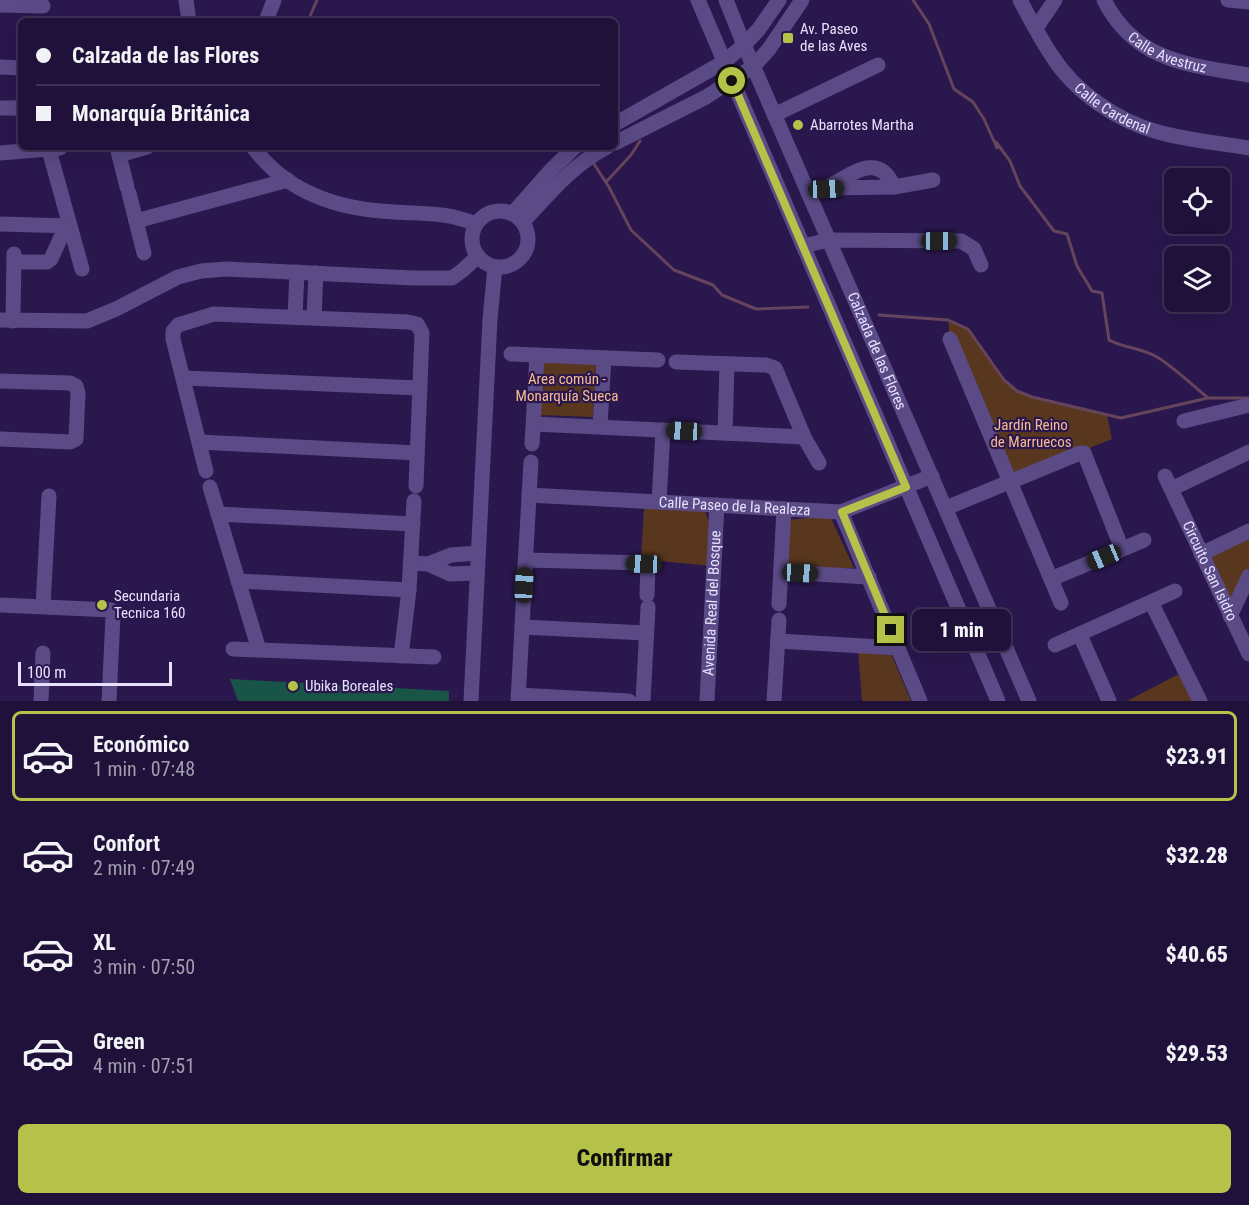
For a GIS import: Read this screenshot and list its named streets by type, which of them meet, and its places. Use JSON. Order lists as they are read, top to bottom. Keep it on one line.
{"streets":{"street":["Calle Avestruz","Calle Cardenal","Calzada de las Flores","Calle Paseo de la Realeza","Circuito San Isidro","Avenida Real del Bosque"]},"crossings":[["Calzada de las Flores","Calle Paseo de la Realeza"],["Calle Paseo de la Realeza","Avenida Real del Bosque"]],"parks":["Area común - Monarquía Sueca","Jardín Reino de Marruecos"],"places":{"transit":["Av. Paseo de las Aves"],"other":["Abarrotes Martha","Secundaria Tecnica 160","Ubika Boreales"]},"scale_bar":"100 m","page":{"banner":["Calzada de las Flores","Monarquía Británica"],"bubble":"1 min","scale":"100 m","list":[{"name":"Económico","note":"1 min · 07:48","value":"$23.91"},{"name":"Confort","note":"2 min · 07:49","value":"$32.28"},{"name":"XL","note":"3 min · 07:50","value":"$40.65"},{"name":"Green","note":"4 min · 07:51","value":"$29.53"}],"buttons":"Confirmar"}}
